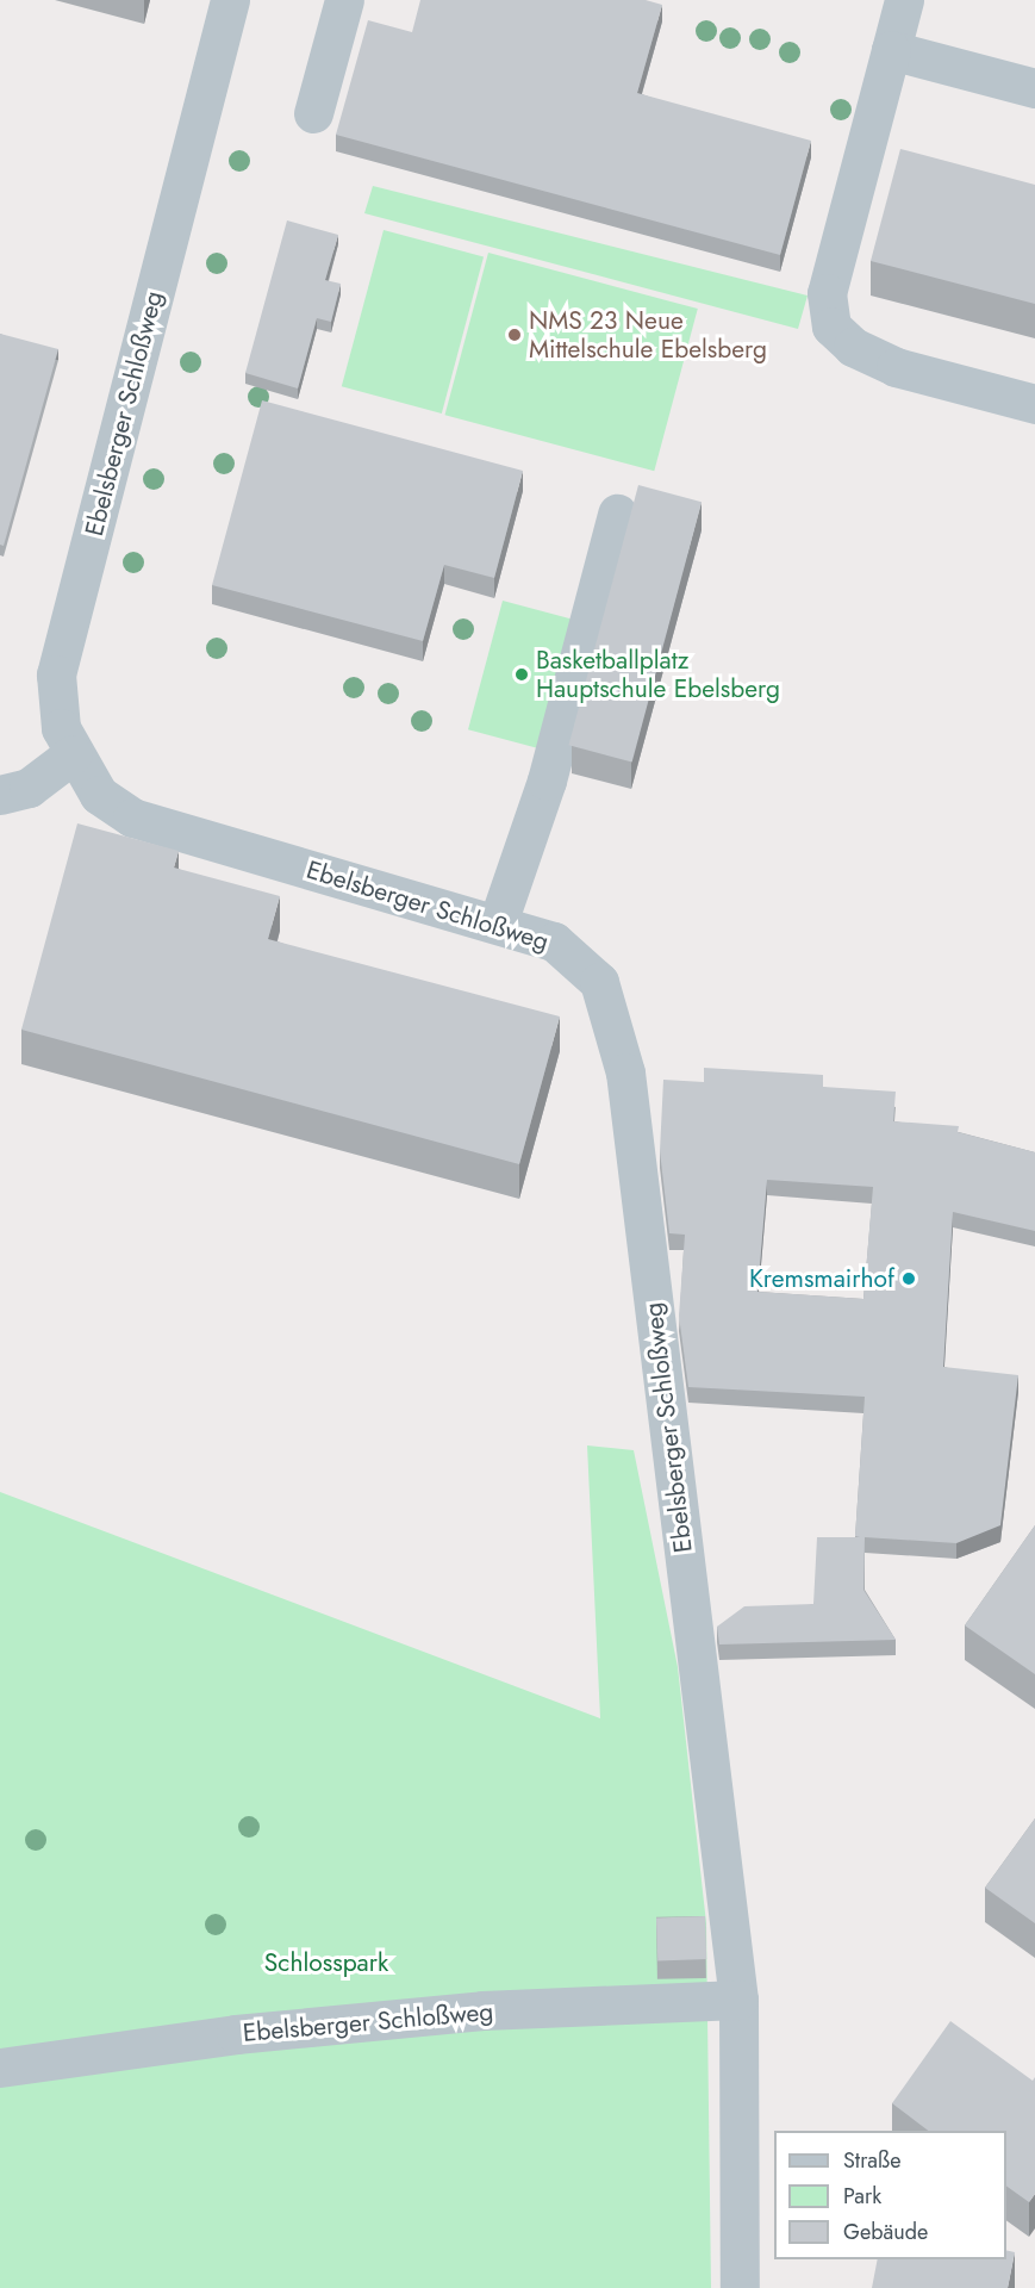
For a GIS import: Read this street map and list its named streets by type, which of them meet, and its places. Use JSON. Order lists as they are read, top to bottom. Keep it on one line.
{"streets":{"street":["Ebelsberger Schloßweg"]},"parks":["Schlosspark"],"places":["NMS 23 Neue Mittelschule Ebelsberg","Basketballplatz Hauptschule Ebelsberg","Kremsmairhof"],"legend":["Straße","Park","Gebäude"]}
